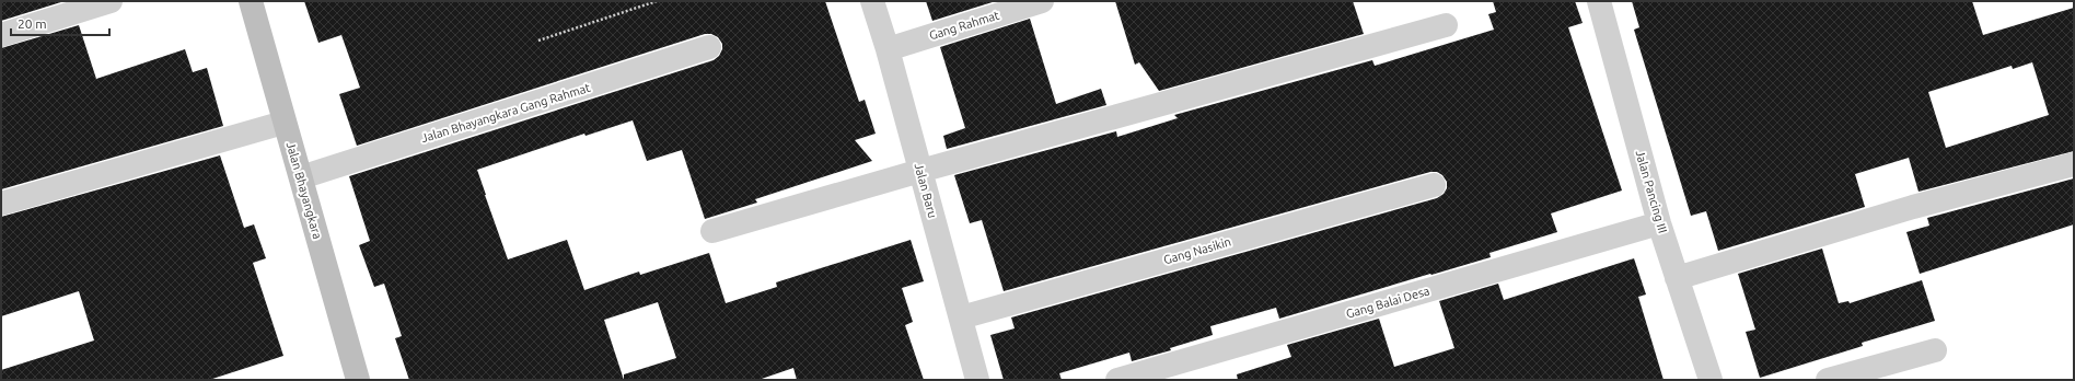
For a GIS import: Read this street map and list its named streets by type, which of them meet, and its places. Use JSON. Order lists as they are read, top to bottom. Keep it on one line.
{"streets":{"main road":["Jalan Bhayangkara"],"street":["Gang Rahmat","Jalan Bhayangkara Gang Rahmat","Jalan Baru","Jalan Pancing III","Gang Nasikin","Gang Balai Desa"]},"crossings":[["Gang Rahmat","Jalan Baru"],["Jalan Bhayangkara Gang Rahmat","Jalan Bhayangkara"],["Jalan Baru","Gang Nasikin"],["Jalan Pancing III","Gang Balai Desa"]],"scale_bar":"20 m"}
